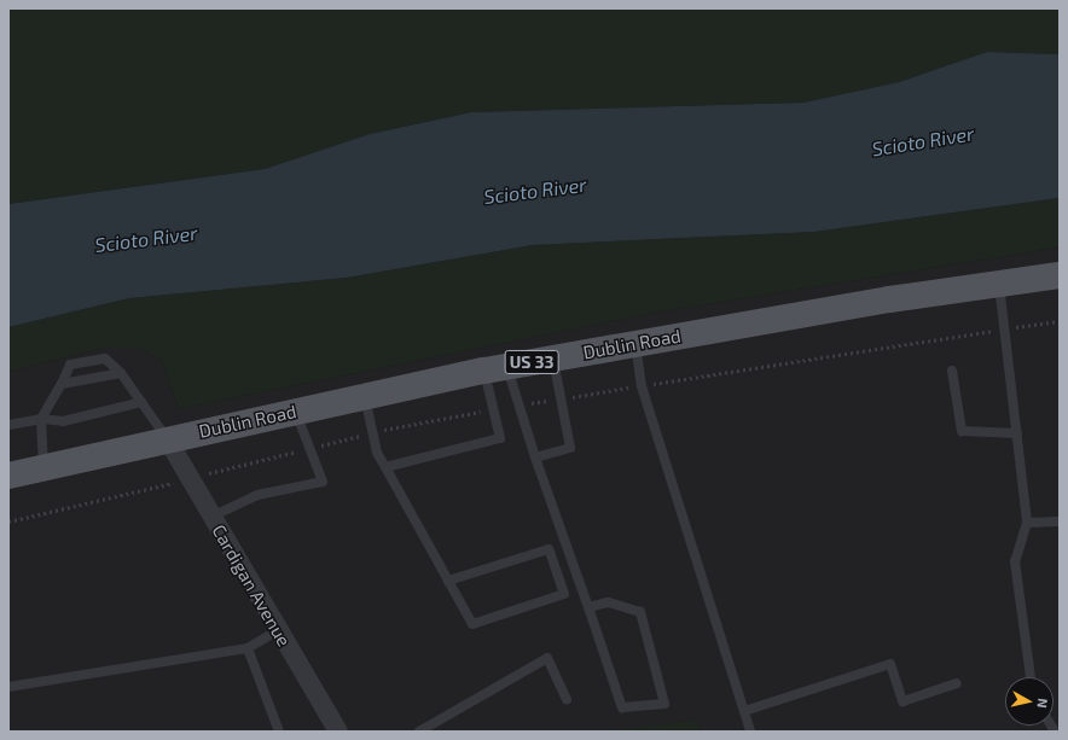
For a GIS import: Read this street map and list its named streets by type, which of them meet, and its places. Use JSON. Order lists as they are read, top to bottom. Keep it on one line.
{"streets":{"main road":["Dublin Road","US 33"],"street":["Cardigan Avenue"]},"crossings":[["Dublin Road","Cardigan Avenue"]],"water":["Scioto River"],"north":"right"}
